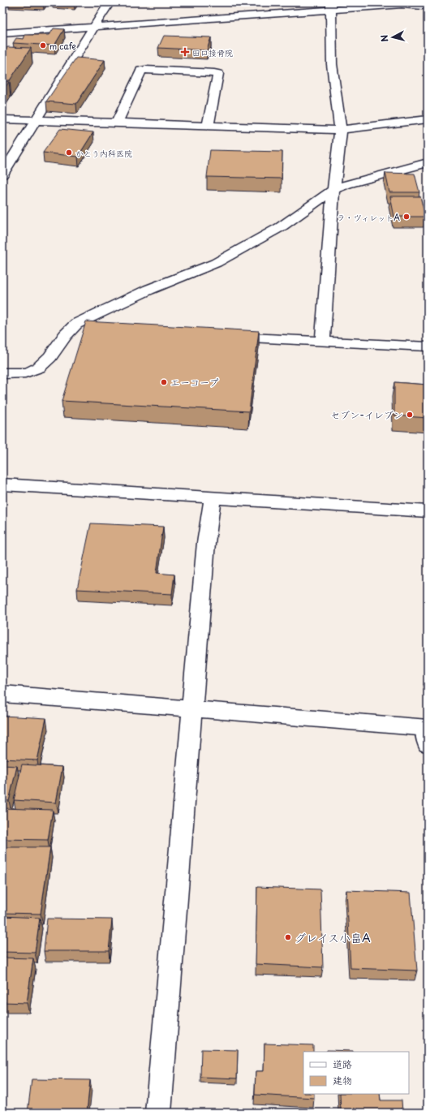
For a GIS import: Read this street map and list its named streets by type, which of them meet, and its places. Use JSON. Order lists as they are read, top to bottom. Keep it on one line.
{"places":{"other":["m cafe","かとう内科医院","ラ・ヴィレットA","エーコープ","セブン-イレブン","グレイス小畠A"],"health":["田口接骨院"]},"legend":["道路","建物"],"north":"left"}
